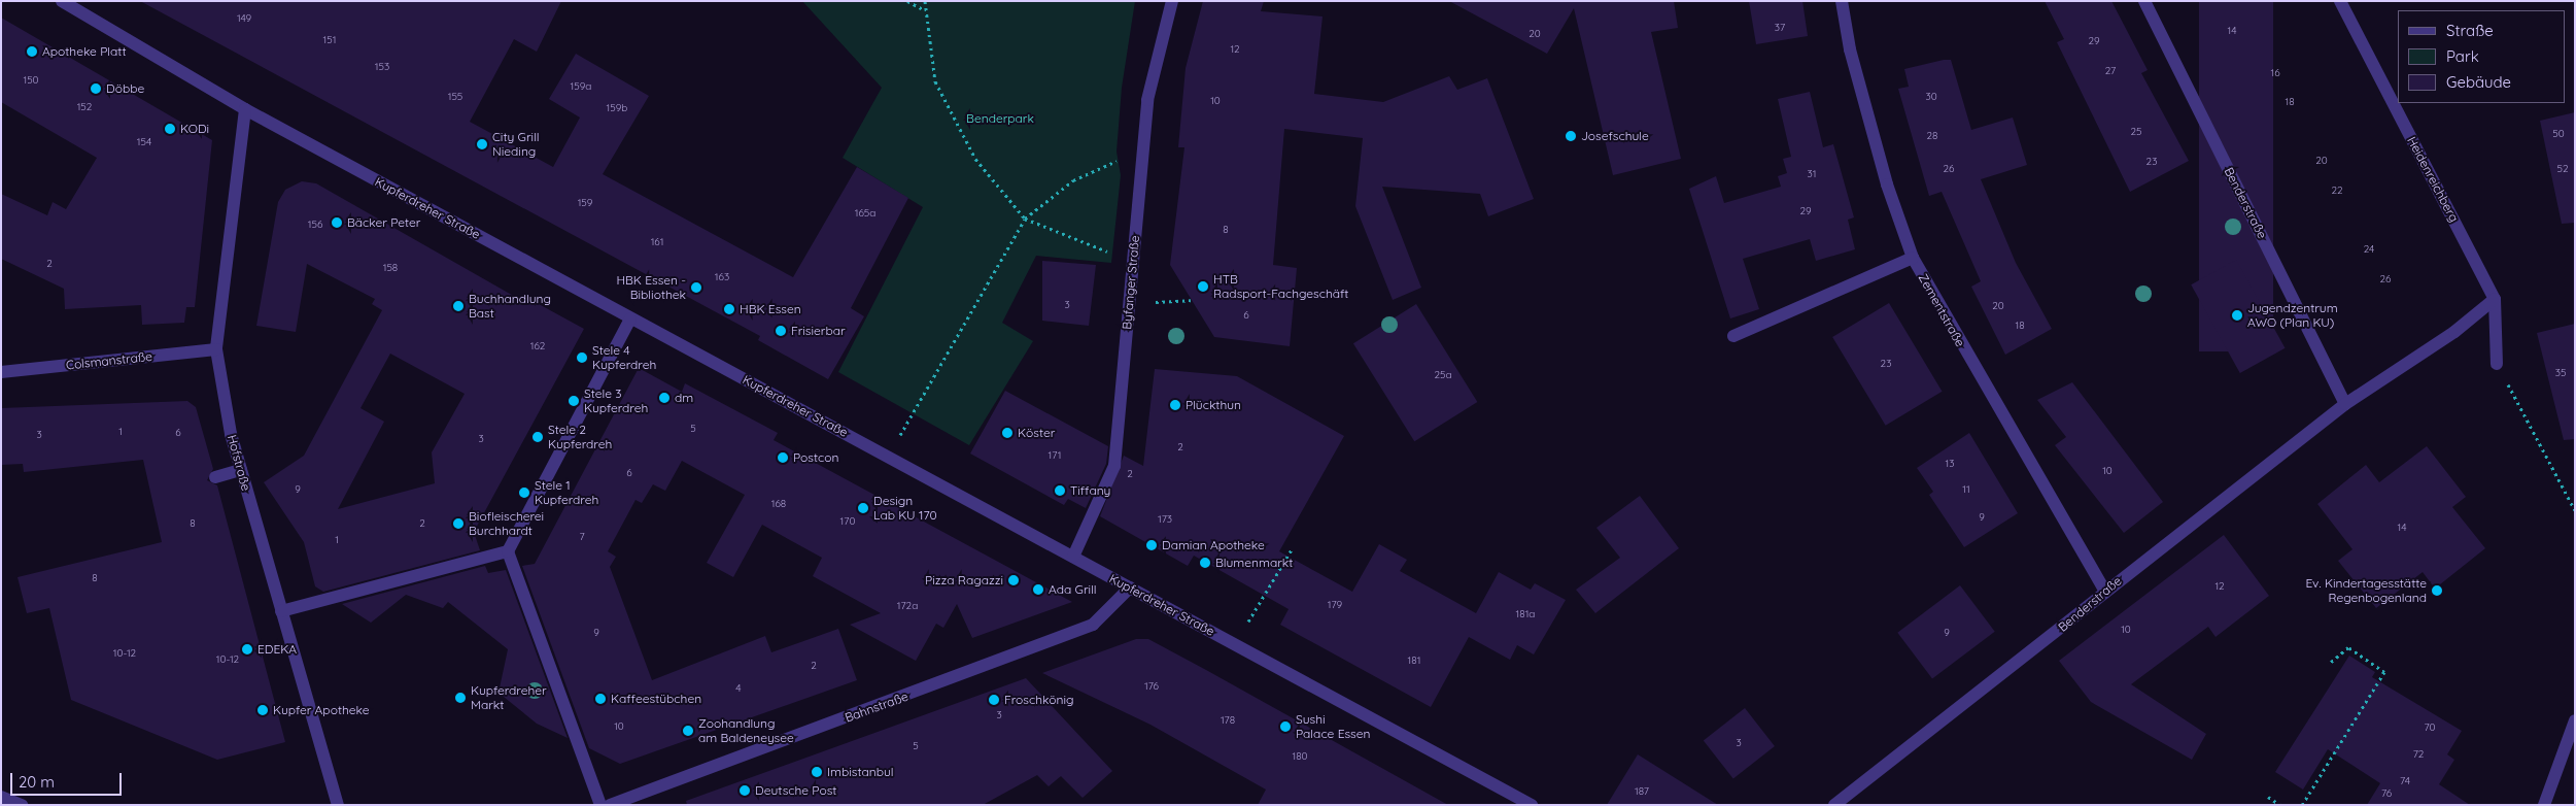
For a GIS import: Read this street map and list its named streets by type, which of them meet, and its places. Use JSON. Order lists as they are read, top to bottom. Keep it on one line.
{"streets":{"street":["Heidenreichberg","Benderstraße","Kupferdreher Straße","Byfanger Straße","Zementstraße","Colsmanstraße","Hofstraße","Bahnstraße"]},"crossings":[["Heidenreichberg","Benderstraße"],["Benderstraße","Zementstraße"],["Kupferdreher Straße","Byfanger Straße"],["Kupferdreher Straße","Hofstraße"],["Kupferdreher Straße","Bahnstraße"],["Colsmanstraße","Hofstraße"]],"parks":["Benderpark"],"places":["Apotheke Platt","Döbbe","KODi","Josefschule","City Grill Nieding","Bäcker Peter","HTB Radsport-Fachgeschäft","HBK Essen - Bibliothek","Buchhandlung Bast","HBK Essen","Jugendzentrum AWO (Plan KU)","Frisierbar","Stele 4 Kupferdreh","dm","Stele 3 Kupferdreh","Plückthun","Köster","Stele 2 Kupferdreh","Postcon","Tiffany","Stele 1 Kupferdreh","Design Lab KU 170","Biofleischerei Burchhardt","Damian Apotheke","Blumenmarkt","Pizza Ragazzi","Ada Grill","Ev. Kindertagesstätte Regenbogenland","EDEKA","Kupferdreher Markt","Kaffeestübchen","Froschkönig","Kupfer Apotheke","Sushi Palace Essen","Zoohandlung am Baldeneysee","Imbistanbul","Deutsche Post"],"house_numbers":["149","37","14","20","151","29","12","153","27","16","150","159a","155","30","10","18","152","159b","25","50","28","154","20","23","26","52","31","22","159","29","165a","156","8","161","24","2","158","163","26","3","20","6","18","162","23","35","25a","5","1","6","3","3","2","171","13","10","6","2","9","11","168","9","173","170","8","2","14","7","1","8","12","179","172a","181a","10","9","9","10-12","10-12","181","2","176","4","3","178","10","70","3","5","72","180","74","187","76"],"legend":["Straße","Park","Gebäude"],"scale_bar":"20 m"}
